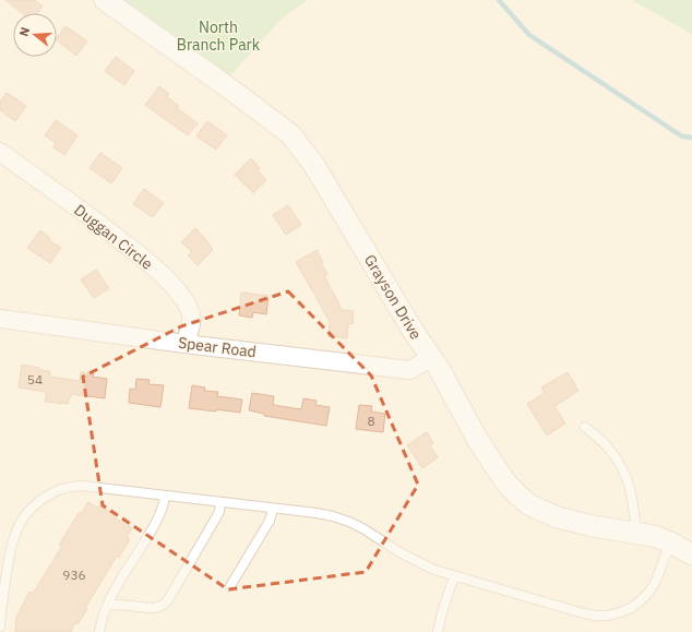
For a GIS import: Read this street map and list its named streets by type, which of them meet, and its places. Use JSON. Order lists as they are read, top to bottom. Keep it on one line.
{"streets":{"street":["Duggan Circle","Grayson Drive","Spear Road"]},"crossings":[["Duggan Circle","Spear Road"],["Grayson Drive","Spear Road"]],"parks":["North Branch Park"],"house_numbers":["54","8","936"],"north":"left"}
